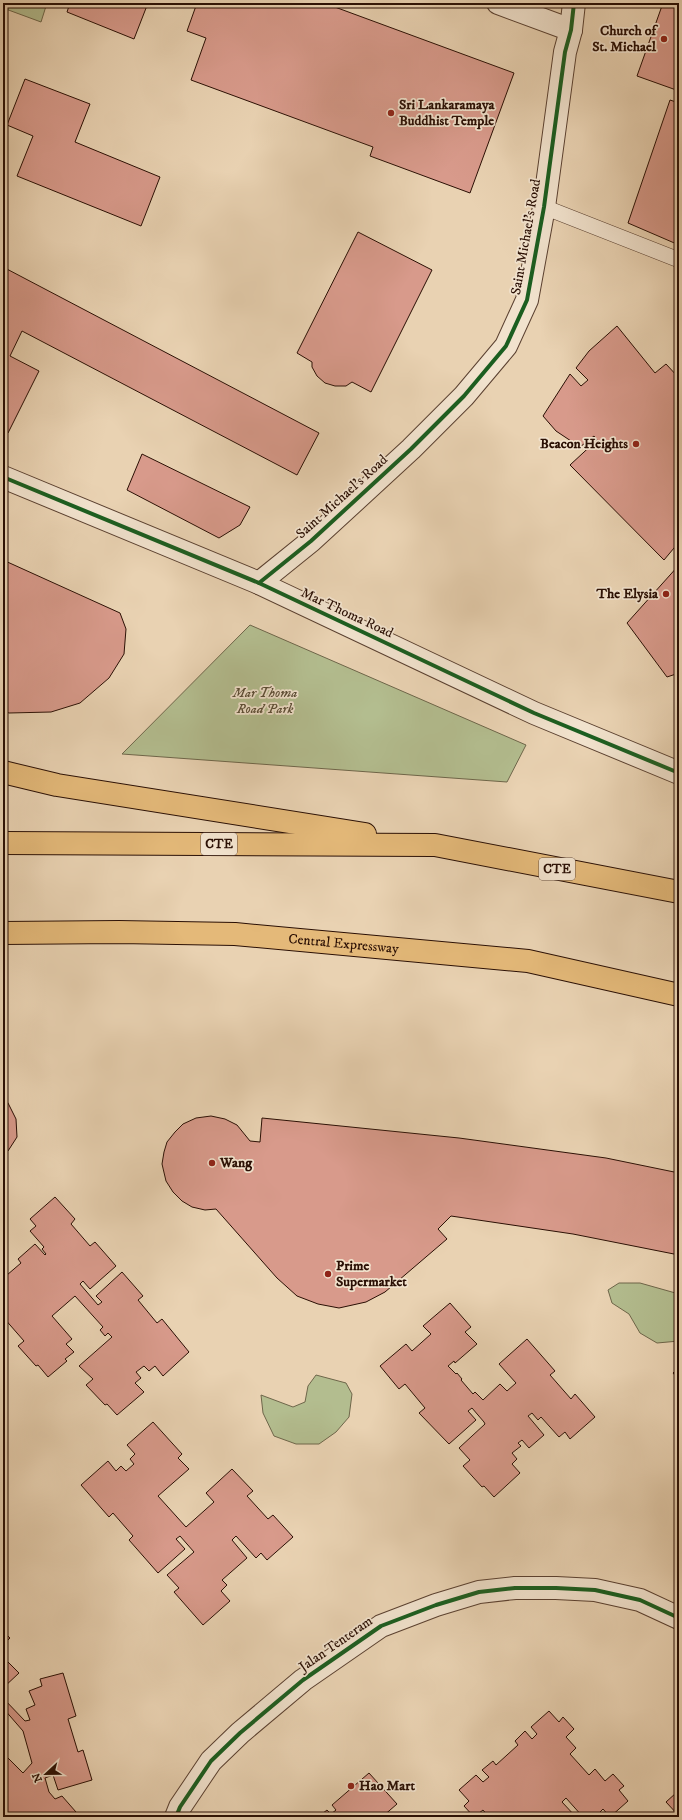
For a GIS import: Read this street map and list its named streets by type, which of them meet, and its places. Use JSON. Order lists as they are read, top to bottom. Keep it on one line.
{"streets":{"highway":["CTE","Central Expressway"],"street":["Saint Michael's Road","Mar Thoma Road","Jalan Tenteram"]},"crossings":[["Saint Michael's Road","Mar Thoma Road"]],"parks":["Mar Thoma Road Park"],"places":["Church of St. Michael","Sri Lankaramaya Buddhist Temple","Beacon Heights","The Elysia","Wang","Prime Supermarket","Hao Mart"],"north":"left"}
